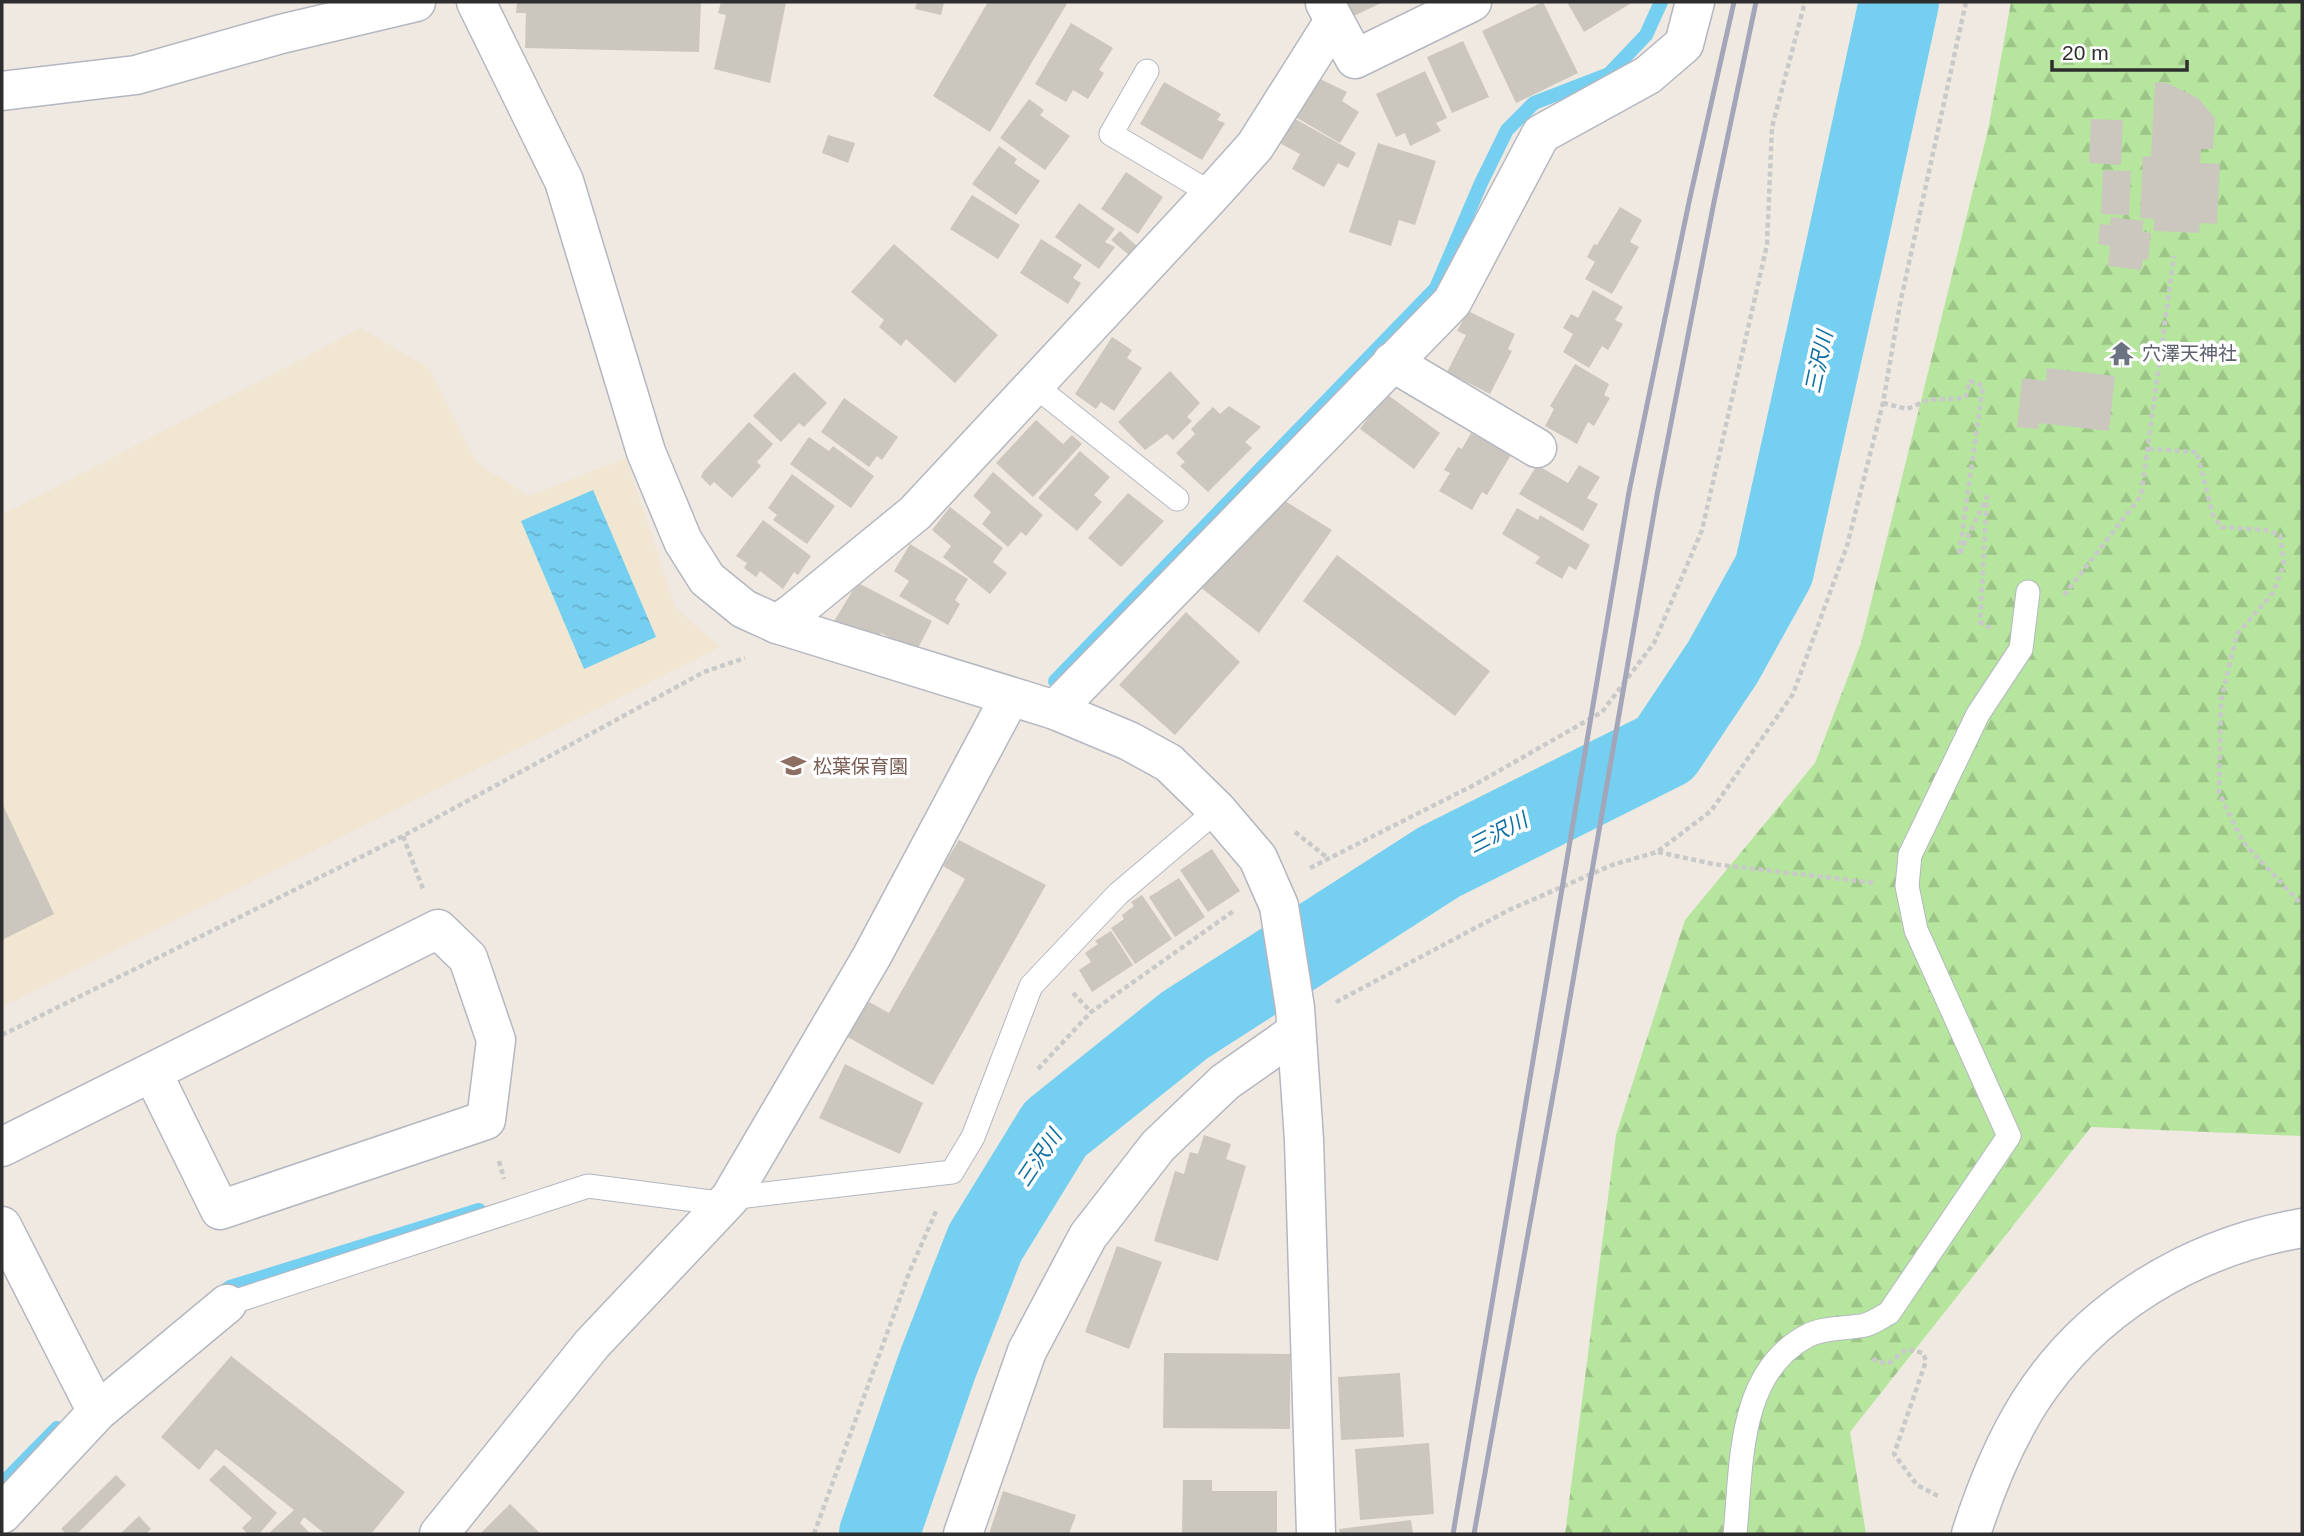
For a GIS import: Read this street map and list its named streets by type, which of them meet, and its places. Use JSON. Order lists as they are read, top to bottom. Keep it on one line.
{"water":["三沢川"],"places":{"temple":["穴澤天神社"],"school or university":["松葉保育園"]},"scale_bar":"20 m"}
